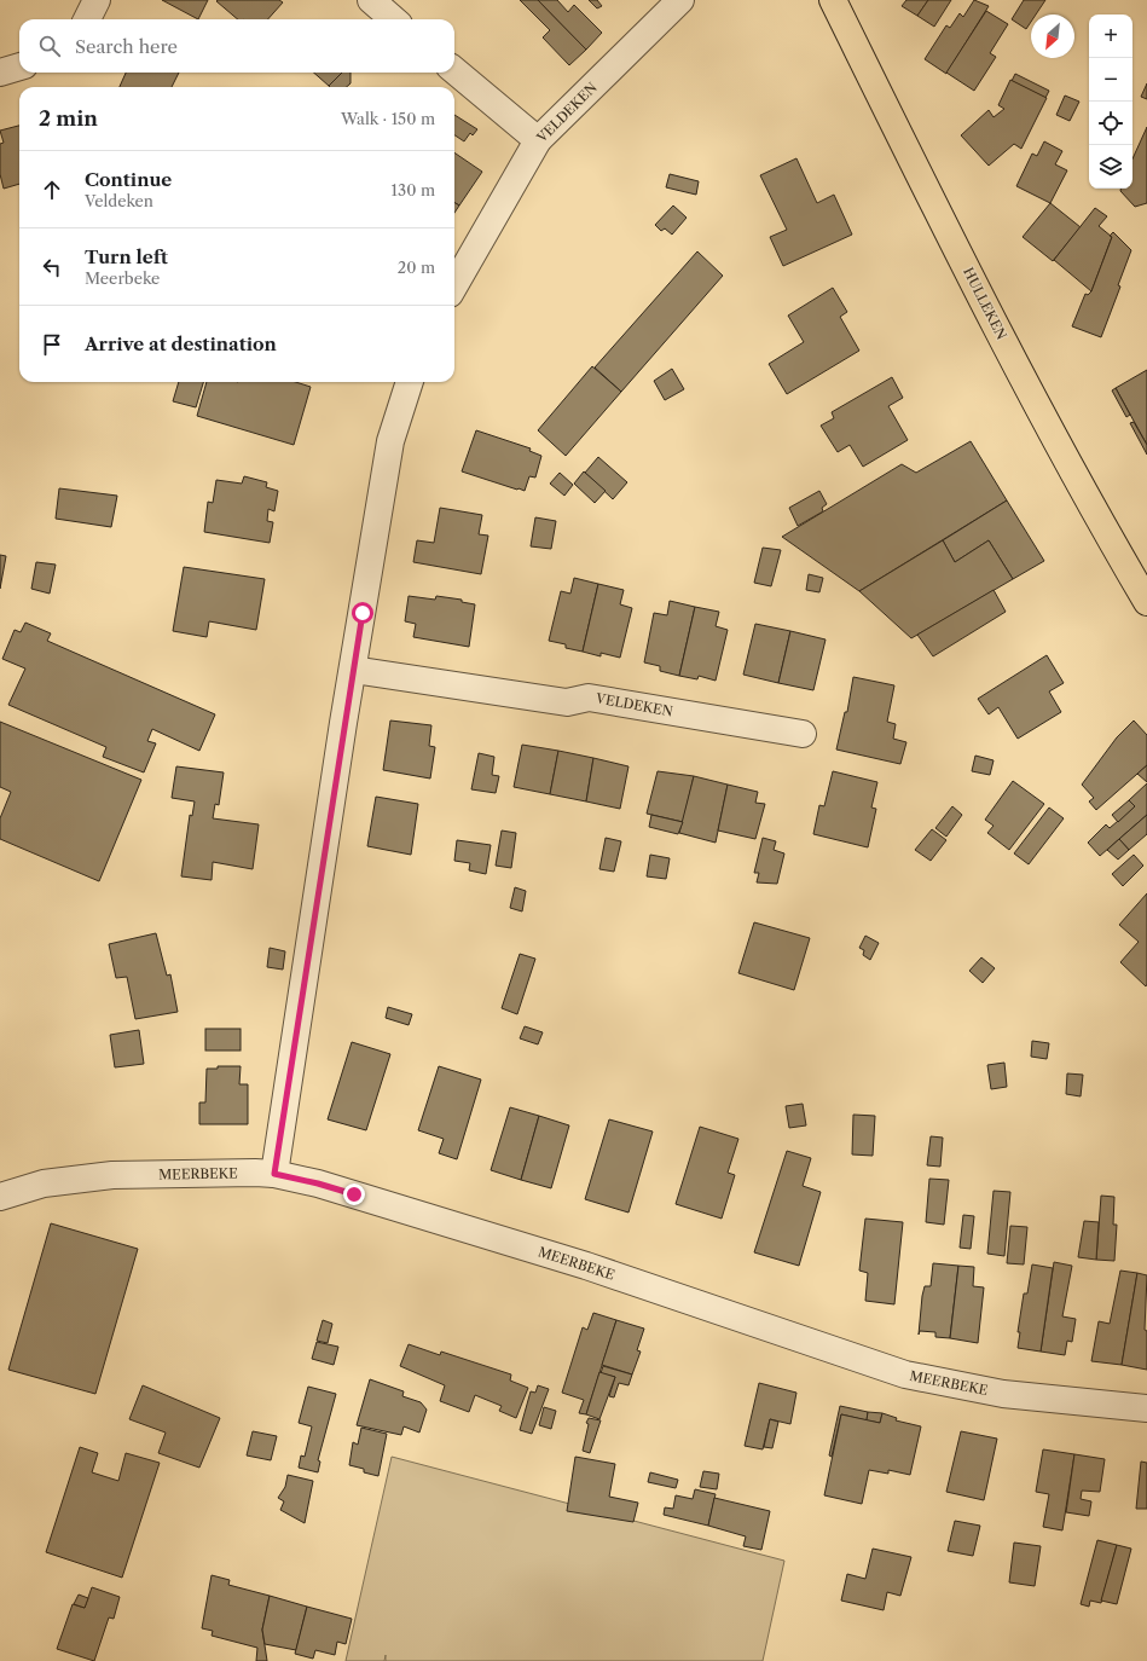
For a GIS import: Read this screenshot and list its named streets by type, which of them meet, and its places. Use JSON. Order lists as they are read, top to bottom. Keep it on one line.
{"streets":{"main road":["HULLEKEN"],"street":["VELDEKEN","MEERBEKE"]},"north":"bottom left","page":{"map_buttons":["+","−"],"search":"Search here","heading":["2 min","Walk · 150 m"],"list":[["Continue","Veldeken","130 m"],["Turn left","Meerbeke","20 m"],"Arrive at destination"]}}
